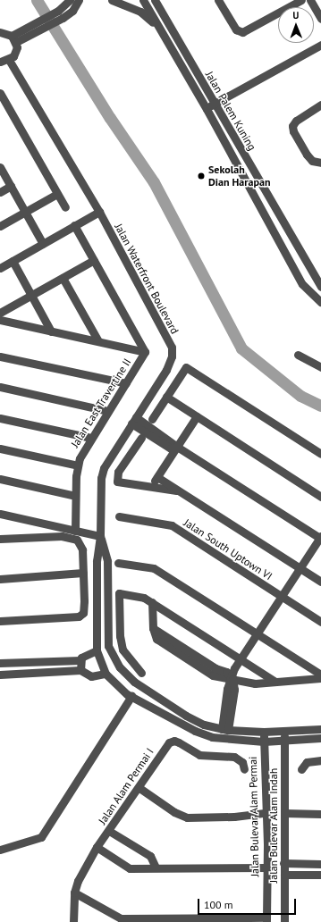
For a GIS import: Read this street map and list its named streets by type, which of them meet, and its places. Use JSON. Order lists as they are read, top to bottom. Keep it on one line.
{"streets":{"street":["Jalan Palem Kuning","Jalan Waterfront Boulevard","Jalan East Travertine II","Jalan South Uptown VI","Jalan Alam Permai I","Jalan Bulevar Alam Permai","Jalan Bulevar Alam Indah"]},"places":["Sekolah Dian Harapan"],"scale_bar":"100 m","north":"top"}
